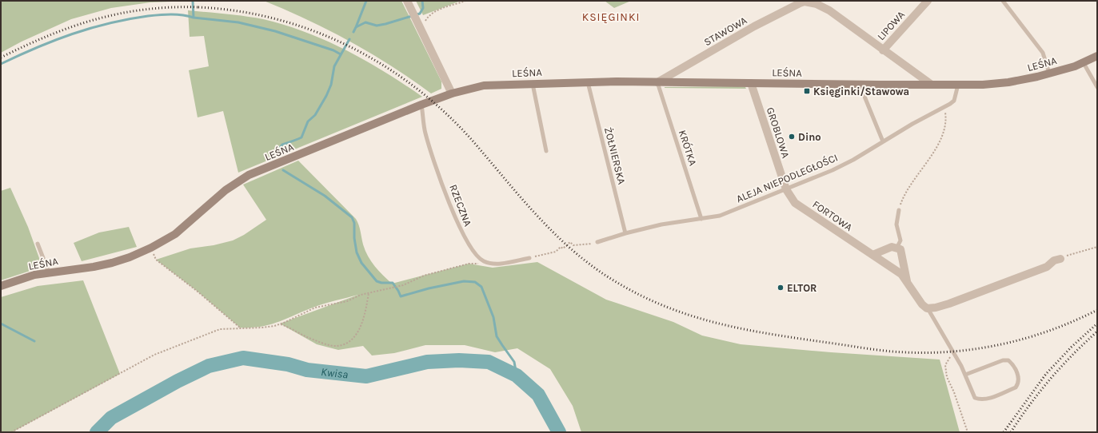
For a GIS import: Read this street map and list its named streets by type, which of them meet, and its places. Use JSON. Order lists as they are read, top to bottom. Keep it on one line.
{"streets":{"main road":["LEŚNA"],"street":["LIPOWA","STAWOWA","GROBLOWA","FORTOWA"],"lane":["KRÓTKA","ŻOŁNIERSKA","ALEJA NIEPODLEGŁOŚCI","RZECZNA"]},"crossings":[["LIPOWA","STAWOWA"],["STAWOWA","LEŚNA"],["STAWOWA","KRÓTKA"],["LEŚNA","GROBLOWA"],["LEŚNA","KRÓTKA"],["LEŚNA","ŻOŁNIERSKA"],["LEŚNA","ALEJA NIEPODLEGŁOŚCI"],["LEŚNA","RZECZNA"],["GROBLOWA","ALEJA NIEPODLEGŁOŚCI"],["GROBLOWA","FORTOWA"],["KRÓTKA","ALEJA NIEPODLEGŁOŚCI"],["ŻOŁNIERSKA","ALEJA NIEPODLEGŁOŚCI"],["ALEJA NIEPODLEGŁOŚCI","FORTOWA"]],"districts":["KSIĘGINKI"],"water":["Kwisa"],"places":{"transit":["Księginki/Stawowa"],"other":["Dino","ELTOR"]}}
